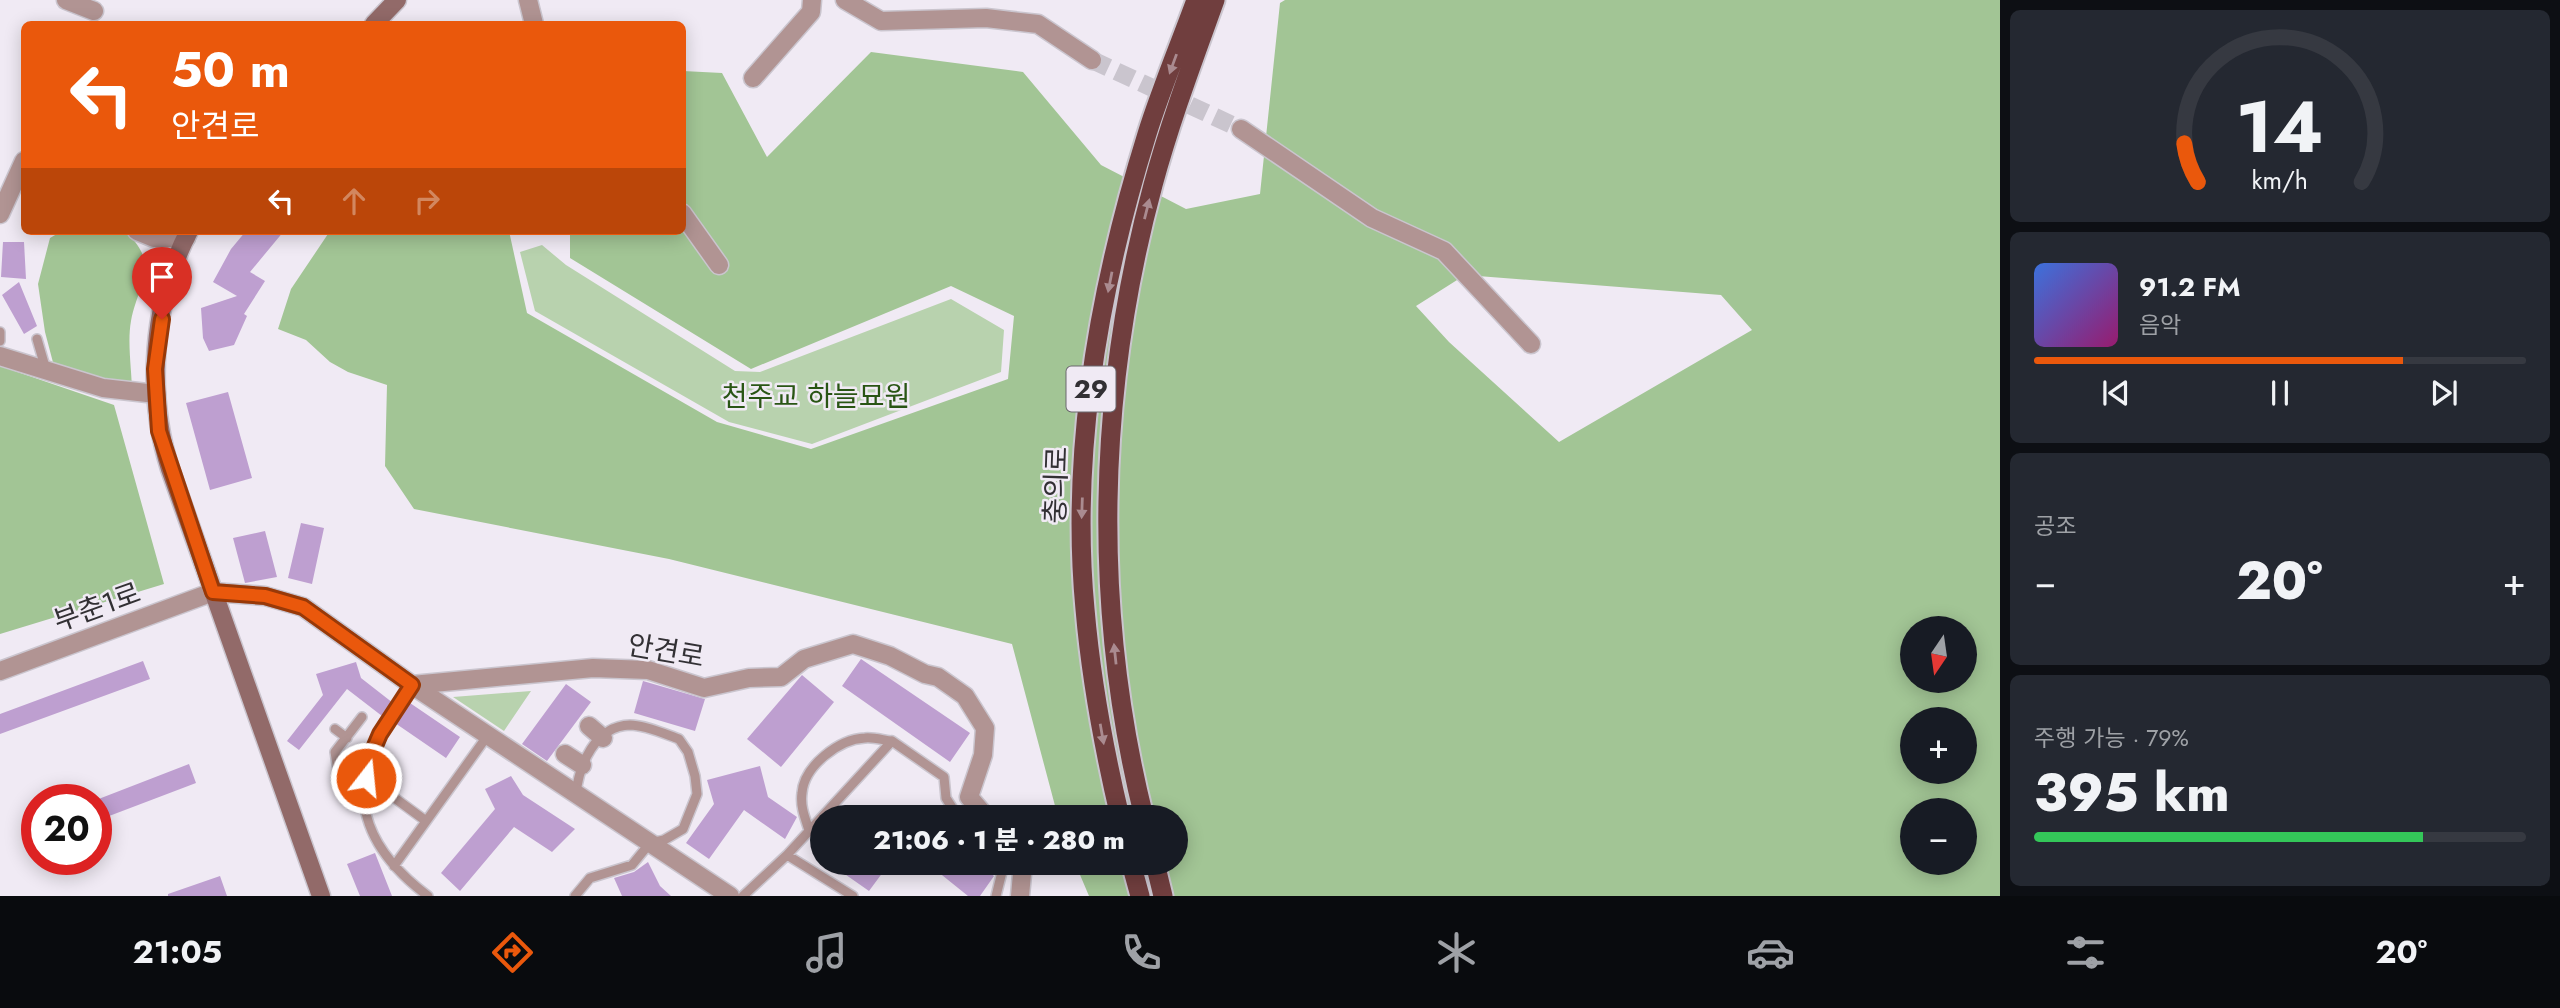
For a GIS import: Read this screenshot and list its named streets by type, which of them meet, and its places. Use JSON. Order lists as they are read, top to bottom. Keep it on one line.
{"streets":{"highway":["29","충의로"],"street":["부춘1로","안견로"]},"parks":["천주교 하늘묘원"],"north":"bottom","page":{"turn":["50 m","안견로"],"song":["91.2 FM","음악"],"tile":["공조",["주행 가능 · 79%","395 km"]],"heat":["−","20°","+"],"map_buttons":["+","−"],"limit":"20","trip":"21:06 · 1 분 · 280 m","tabs":["21:05","20°"],"gauge":["14","km/h"]}}
